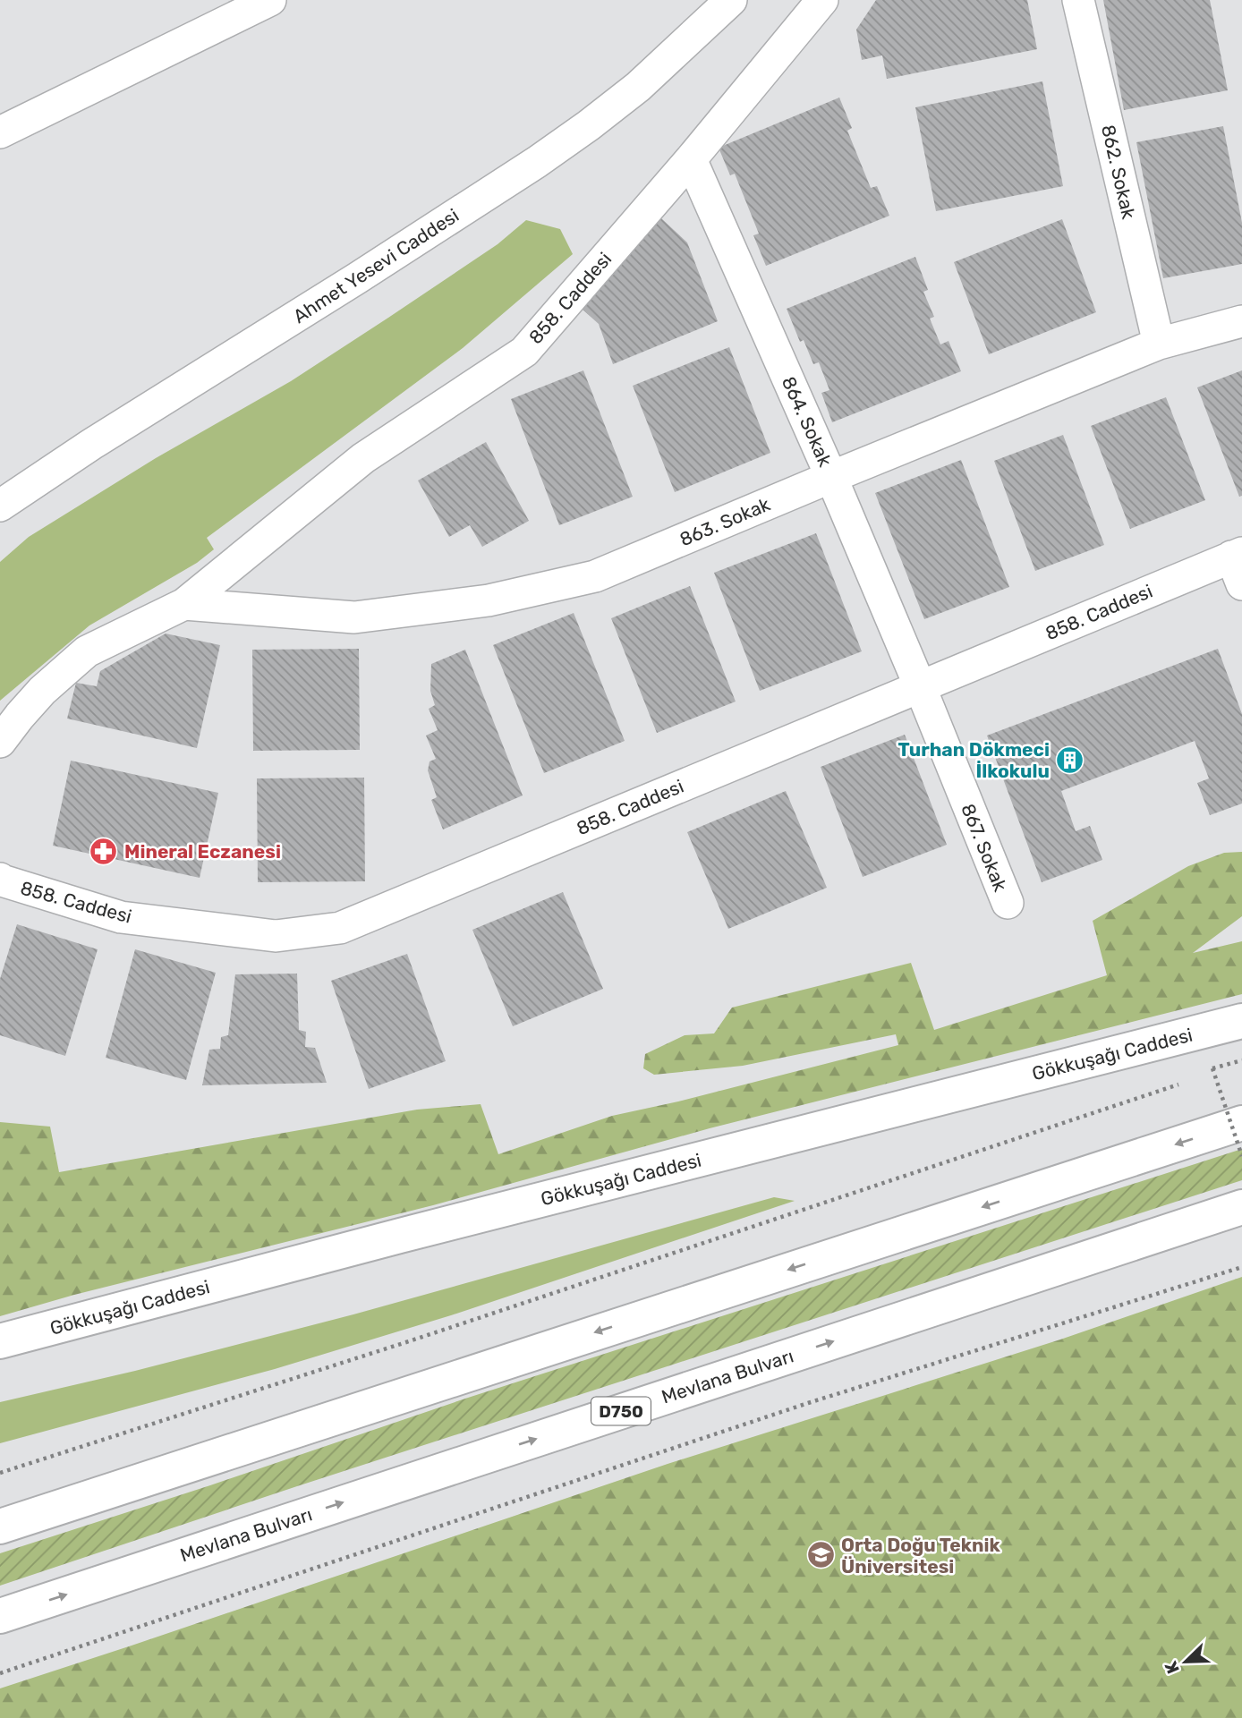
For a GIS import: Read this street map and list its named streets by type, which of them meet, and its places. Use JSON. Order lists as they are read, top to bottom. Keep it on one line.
{"streets":{"main road":["Gökkuşağı Caddesi","Mevlana Bulvarı","D750"],"street":["862. Sokak","Ahmet Yesevi Caddesi","858. Caddesi","864. Sokak","863. Sokak","867. Sokak"]},"crossings":[["862. Sokak","863. Sokak"],["858. Caddesi","864. Sokak"],["858. Caddesi","863. Sokak"],["858. Caddesi","867. Sokak"],["864. Sokak","863. Sokak"],["864. Sokak","867. Sokak"]],"places":{"building":["Turhan Dökmeci İlkokulu"],"pharmacy":["Mineral Eczanesi"],"school or university":["Orta Doğu Teknik Üniversitesi"]},"north":"bottom left"}
